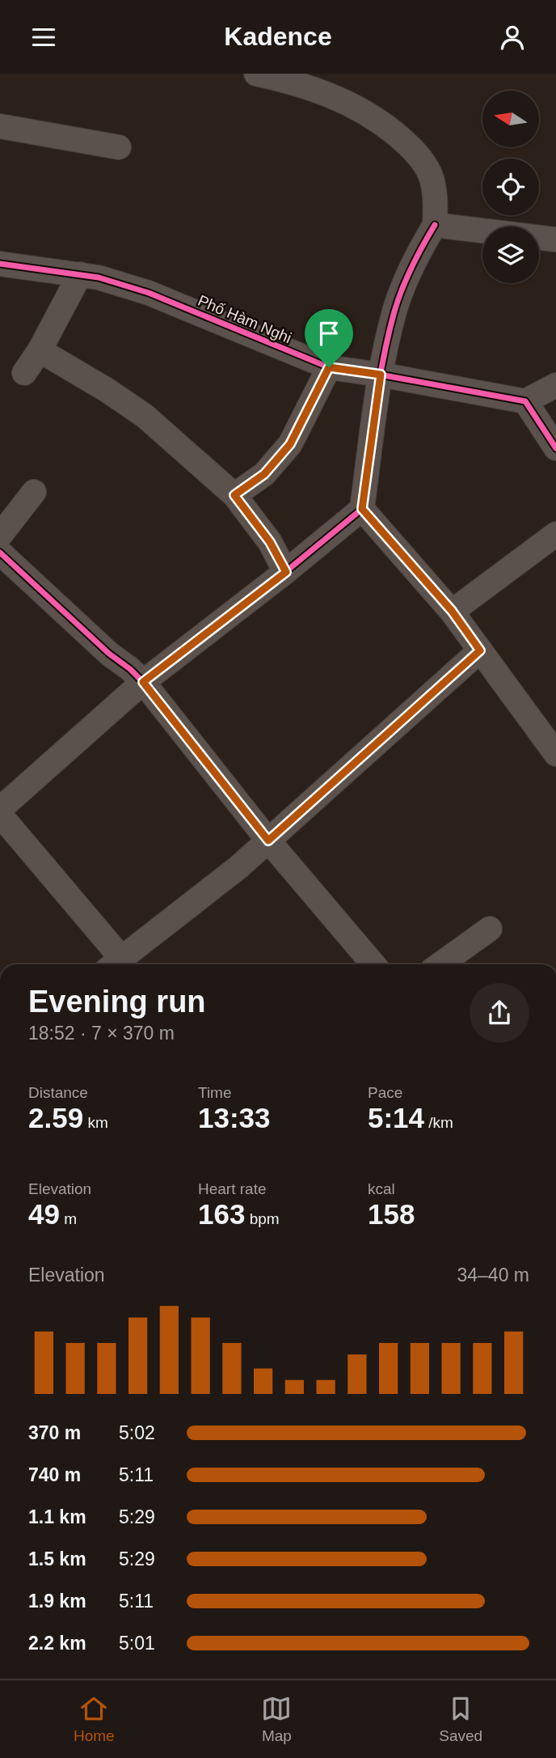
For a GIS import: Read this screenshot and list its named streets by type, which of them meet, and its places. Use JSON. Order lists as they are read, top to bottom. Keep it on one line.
{"streets":{"street":["Phố Hàm Nghi"]},"north":"left","page":{"header":"Kadence","heading":["Evening run","18:52 · 7 × 370 m"],"stats":[["Distance","2.59 km"],["Time","13:33"],["Pace","5:14 /km"],["Elevation","49 m"],["Heart rate","163 bpm"],["kcal","158"]],"chart":["Elevation","34–40 m"],"list":[{"name":"370 m","note":"5:02"},{"name":"740 m","note":"5:11"},{"name":"1.1 km","note":"5:29"},{"name":"1.5 km","note":"5:29"},{"name":"1.9 km","note":"5:11"},{"name":"2.2 km","note":"5:01"}],"tabs":["Home","Map","Saved"]}}
